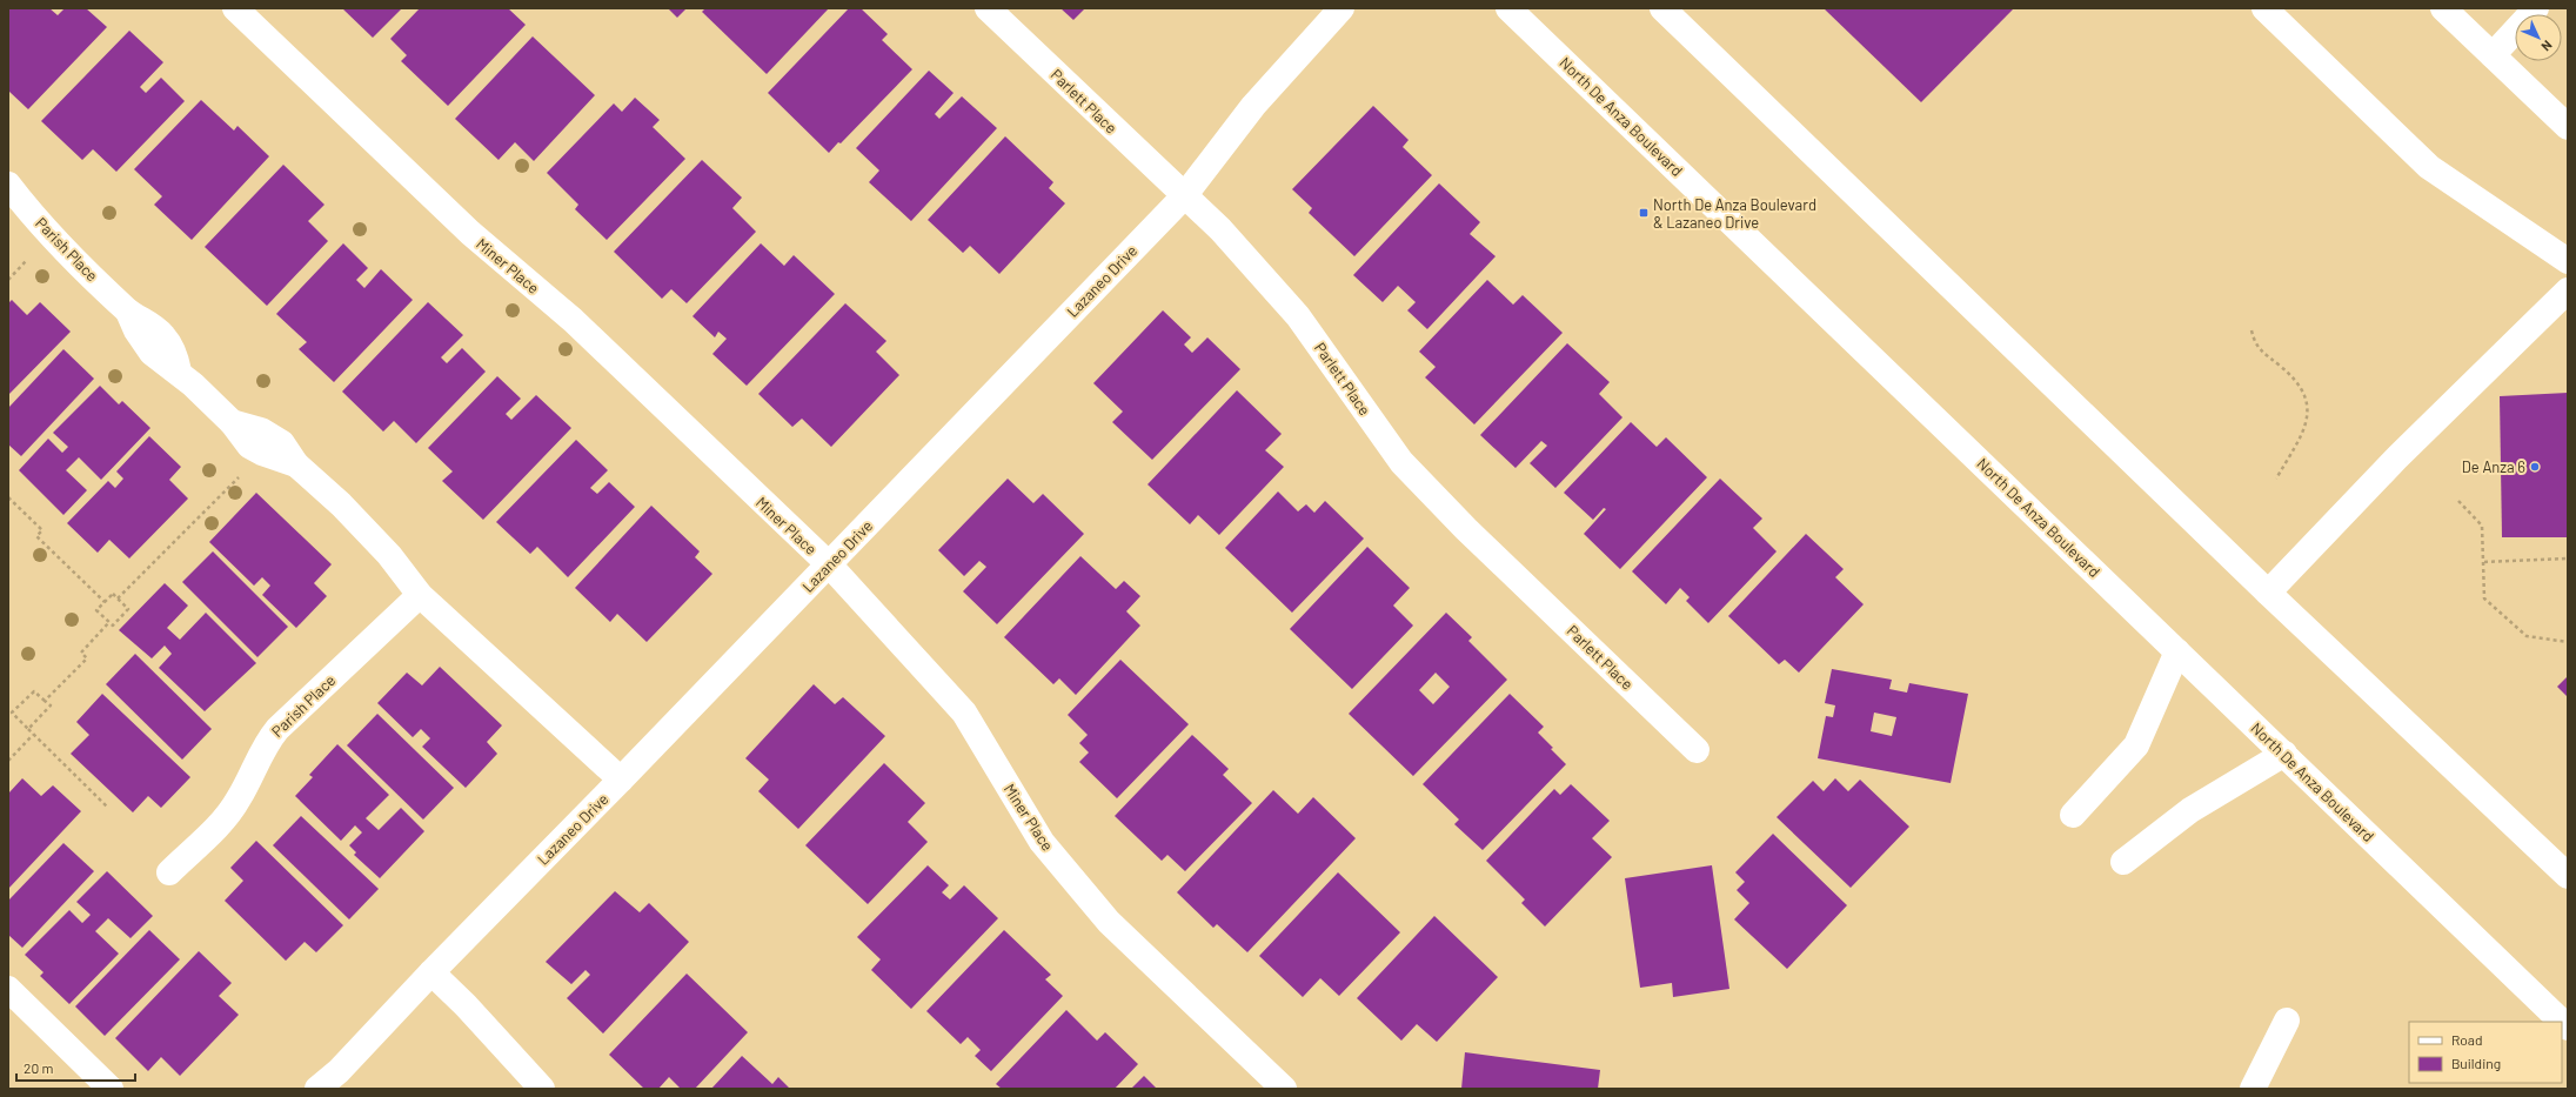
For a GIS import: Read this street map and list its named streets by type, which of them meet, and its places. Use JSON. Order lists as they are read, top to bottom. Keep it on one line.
{"streets":{"street":["Parlett Place","North De Anza Boulevard","Parish Place","Miner Place","Lazaneo Drive"]},"crossings":[["Parlett Place","Lazaneo Drive"],["Parish Place","Lazaneo Drive"],["Miner Place","Lazaneo Drive"]],"places":{"transit":["North De Anza Boulevard & Lazaneo Drive"],"other":["De Anza 6"]},"legend":["Road","Building"],"scale_bar":"20 m","north":"bottom right"}
